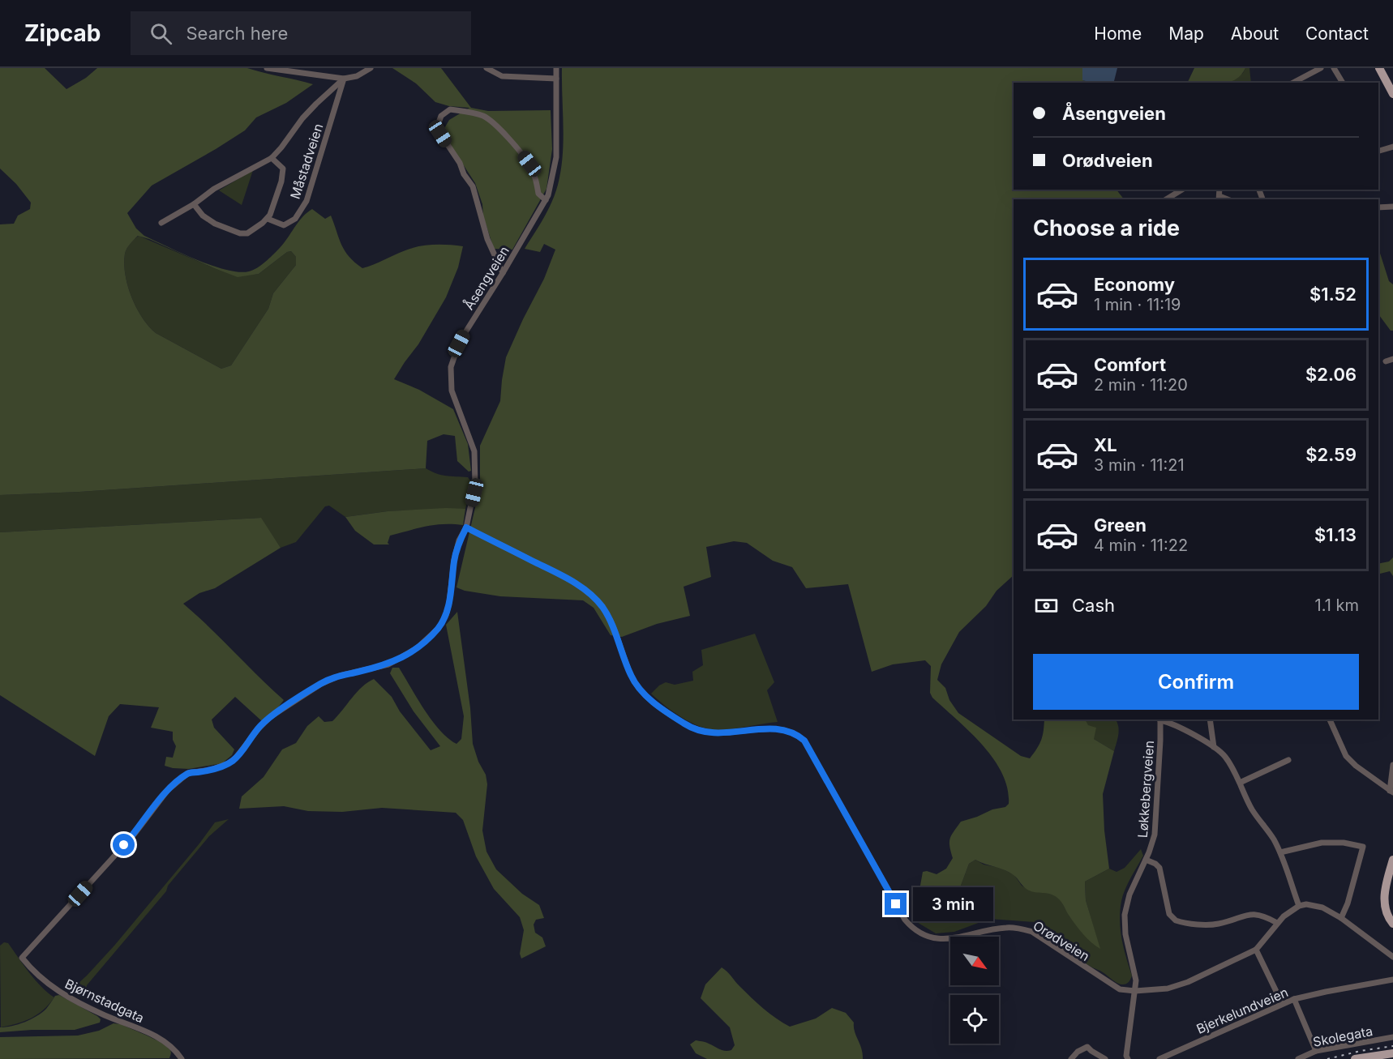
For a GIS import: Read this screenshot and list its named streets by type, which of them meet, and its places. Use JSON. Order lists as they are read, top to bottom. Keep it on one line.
{"streets":{"street":["Måstadveien","Åsengveien","Løkkebergveien","Orødveien","Bjørnstadgata","Bjerkelundveien","Skolegata"]},"crossings":[["Åsengveien","Orødveien"],["Åsengveien","Bjørnstadgata"],["Løkkebergveien","Orødveien"]],"north":"bottom right","page":{"header":"Zipcab","search":"Search here","nav":["Home","Map","About","Contact"],"banner":["Åsengveien","Orødveien"],"heading":"Choose a ride","list":[{"name":"Economy","note":"1 min · 11:19","value":"$1.52"},{"name":"Comfort","note":"2 min · 11:20","value":"$2.06"},{"name":"XL","note":"3 min · 11:21","value":"$2.59"},{"name":"Green","note":"4 min · 11:22","value":"$1.13"}],"pay":["Cash","1.1 km"],"buttons":"Confirm","bubble":"3 min"}}
